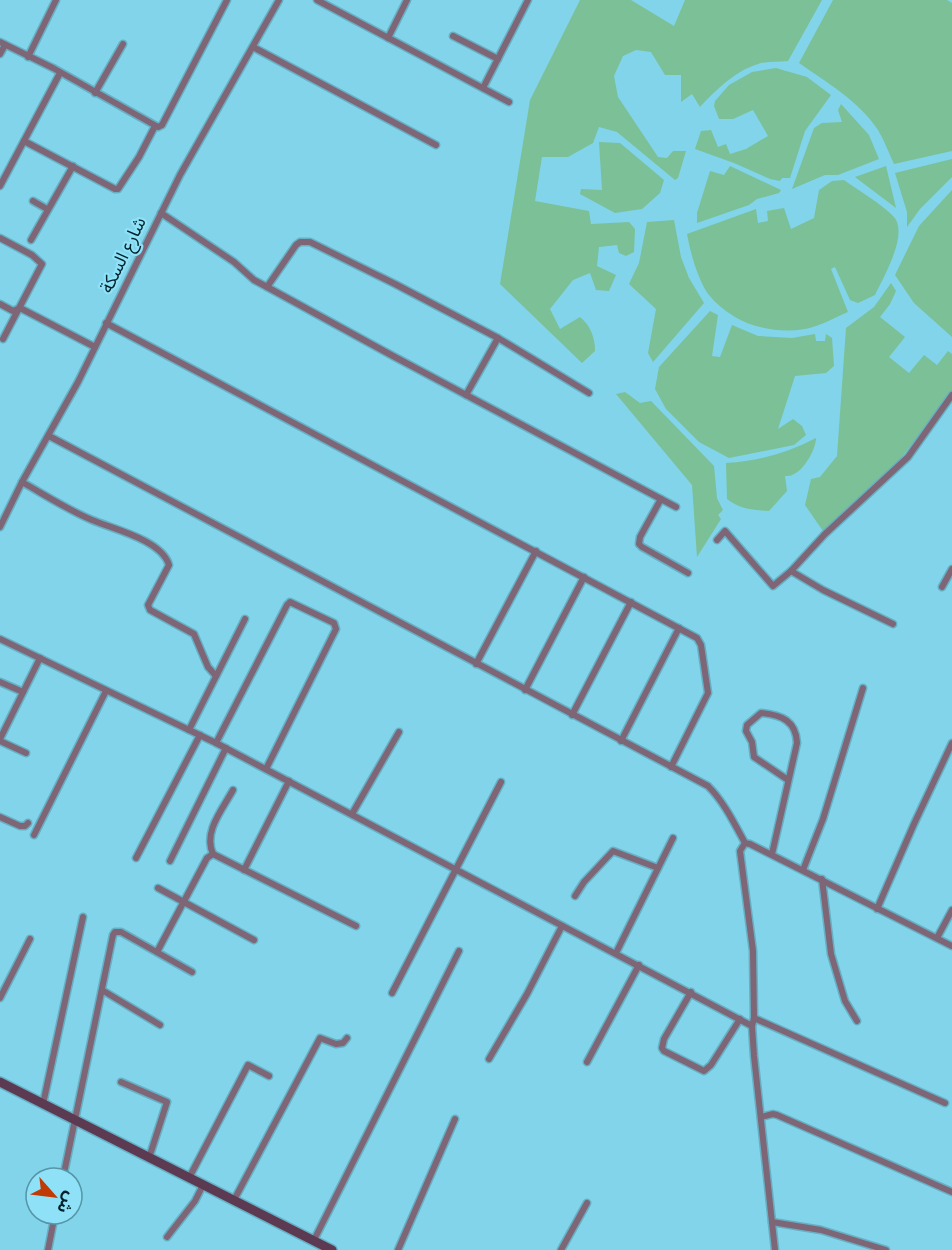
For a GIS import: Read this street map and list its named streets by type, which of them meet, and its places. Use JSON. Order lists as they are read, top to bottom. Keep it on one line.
{"streets":{"street":["شارع السكة"]},"north":"bottom right"}
